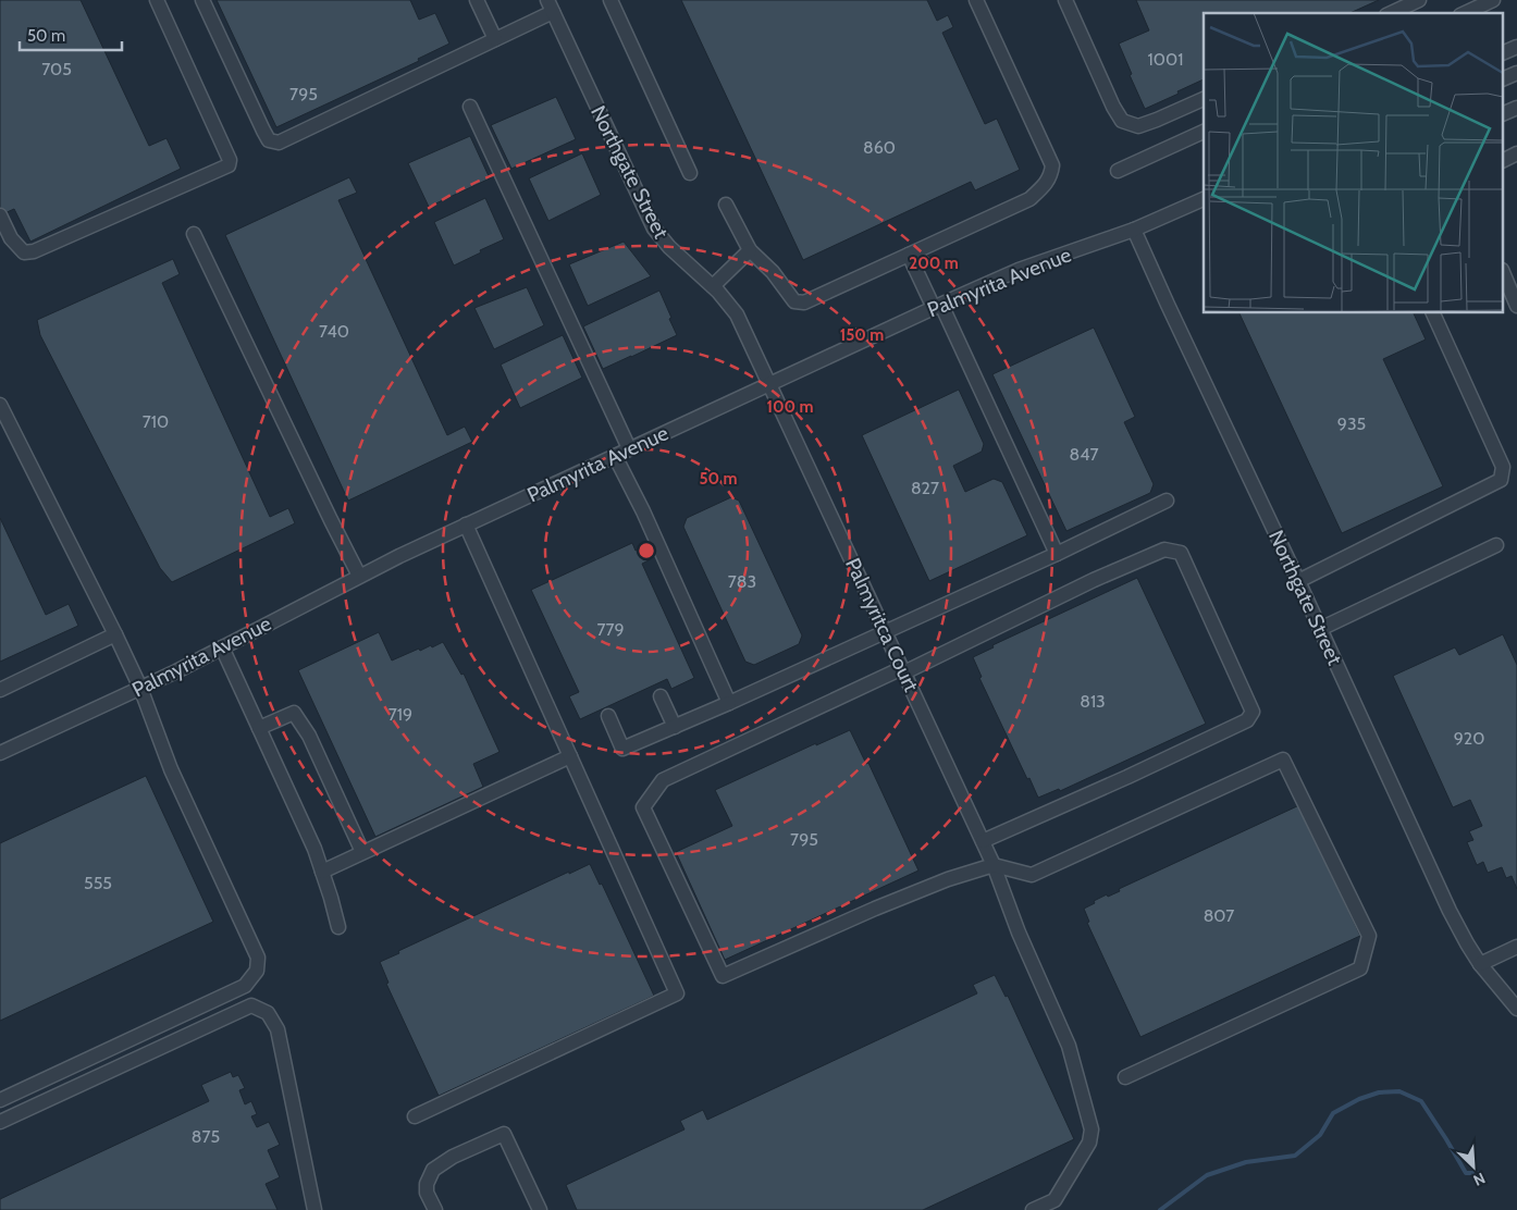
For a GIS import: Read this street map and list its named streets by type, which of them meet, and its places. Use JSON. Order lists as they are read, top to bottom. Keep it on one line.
{"streets":{"street":["Northgate Street","Palmyrita Avenue","Palmyritca Court"]},"crossings":[["Northgate Street","Palmyrita Avenue"],["Northgate Street","Palmyritca Court"],["Palmyrita Avenue","Palmyritca Court"]],"house_numbers":["1001","705","795","860","740","710","935","847","827","783","779","813","719","920","795","555","807","875"],"scale_bar":"50 m","north":"bottom right","rings":["200 m","150 m","100 m","50 m"]}
